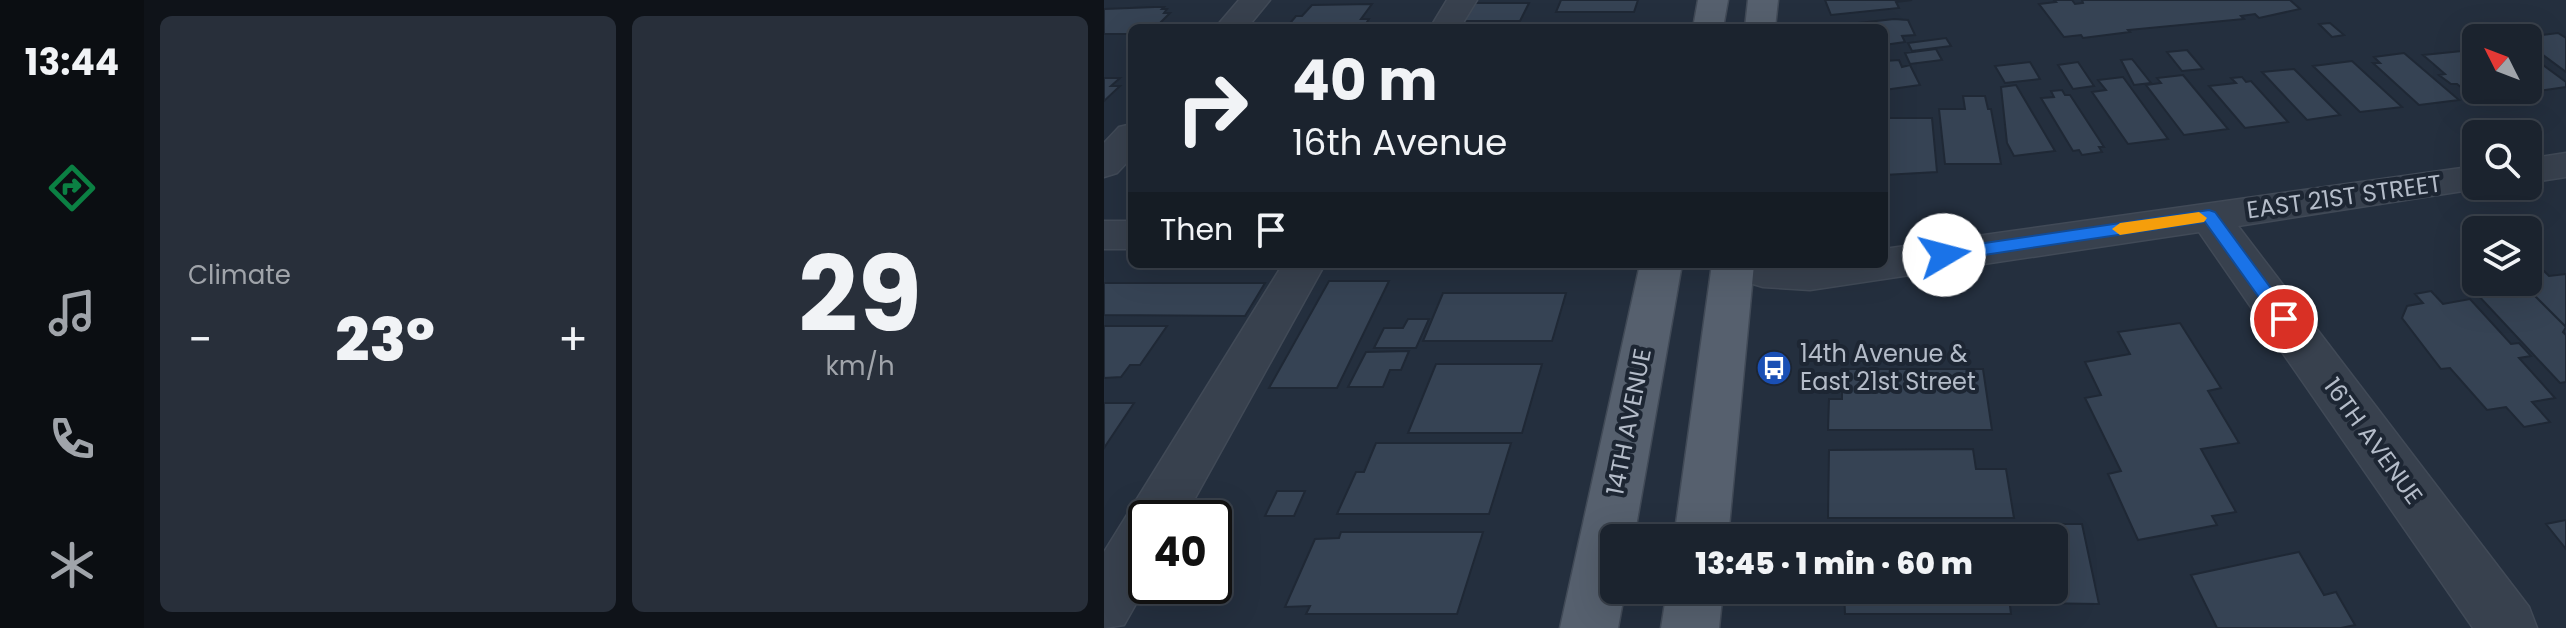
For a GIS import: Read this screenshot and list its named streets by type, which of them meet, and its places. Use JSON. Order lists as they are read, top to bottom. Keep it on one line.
{"streets":{"main road":["14TH AVENUE"],"street":["EAST 21ST STREET","16TH AVENUE"]},"crossings":[["EAST 21ST STREET","16TH AVENUE"]],"places":{"bus stop":["14th Avenue & East 21st Street"]},"north":"top left","page":{"tabs":"13:44","tile":["Climate",["29","km/h"]],"turn":["40 m","16th Avenue"],"then":"Then","heat":["−","23°","+"],"limit":"40","trip":"13:45 · 1 min · 60 m"}}
